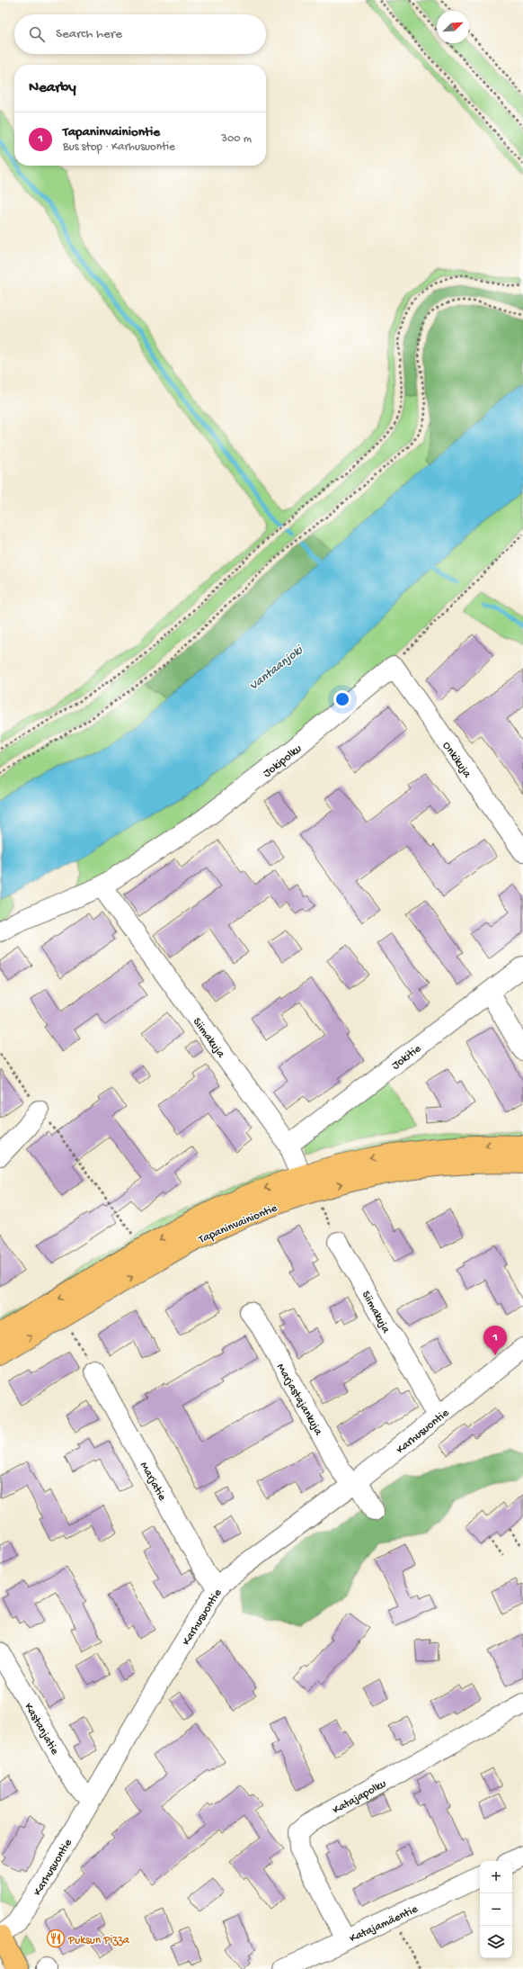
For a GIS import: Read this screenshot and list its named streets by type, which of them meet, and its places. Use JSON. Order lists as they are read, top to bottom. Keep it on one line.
{"streets":{"main road":["Tapaninvainiontie"],"street":["Onkikuja","Jokipolku","Siimakuja","Jokitie","Marjastajankuja","Karhusuontie","Marjatie","Kastanjatie","Katajapolku","Katajamäentie"]},"crossings":[["Onkikuja","Jokipolku"],["Jokipolku","Siimakuja"],["Siimakuja","Jokitie"],["Siimakuja","Tapaninvainiontie"],["Siimakuja","Karhusuontie"],["Marjastajankuja","Karhusuontie"],["Karhusuontie","Marjatie"],["Karhusuontie","Kastanjatie"],["Katajapolku","Katajamäentie"]],"water":["Vantaanjoki"],"places":{"restaurant":["Puksun Pizza"]},"north":"top right","page":{"search":"Search here","heading":"Nearby","list":[{"mark":"1","name":"Tapaninvainiontie","note":"Bus stop · Karhusuontie","value":"300 m"}],"pins":"1","map_buttons":["+","−"]}}
